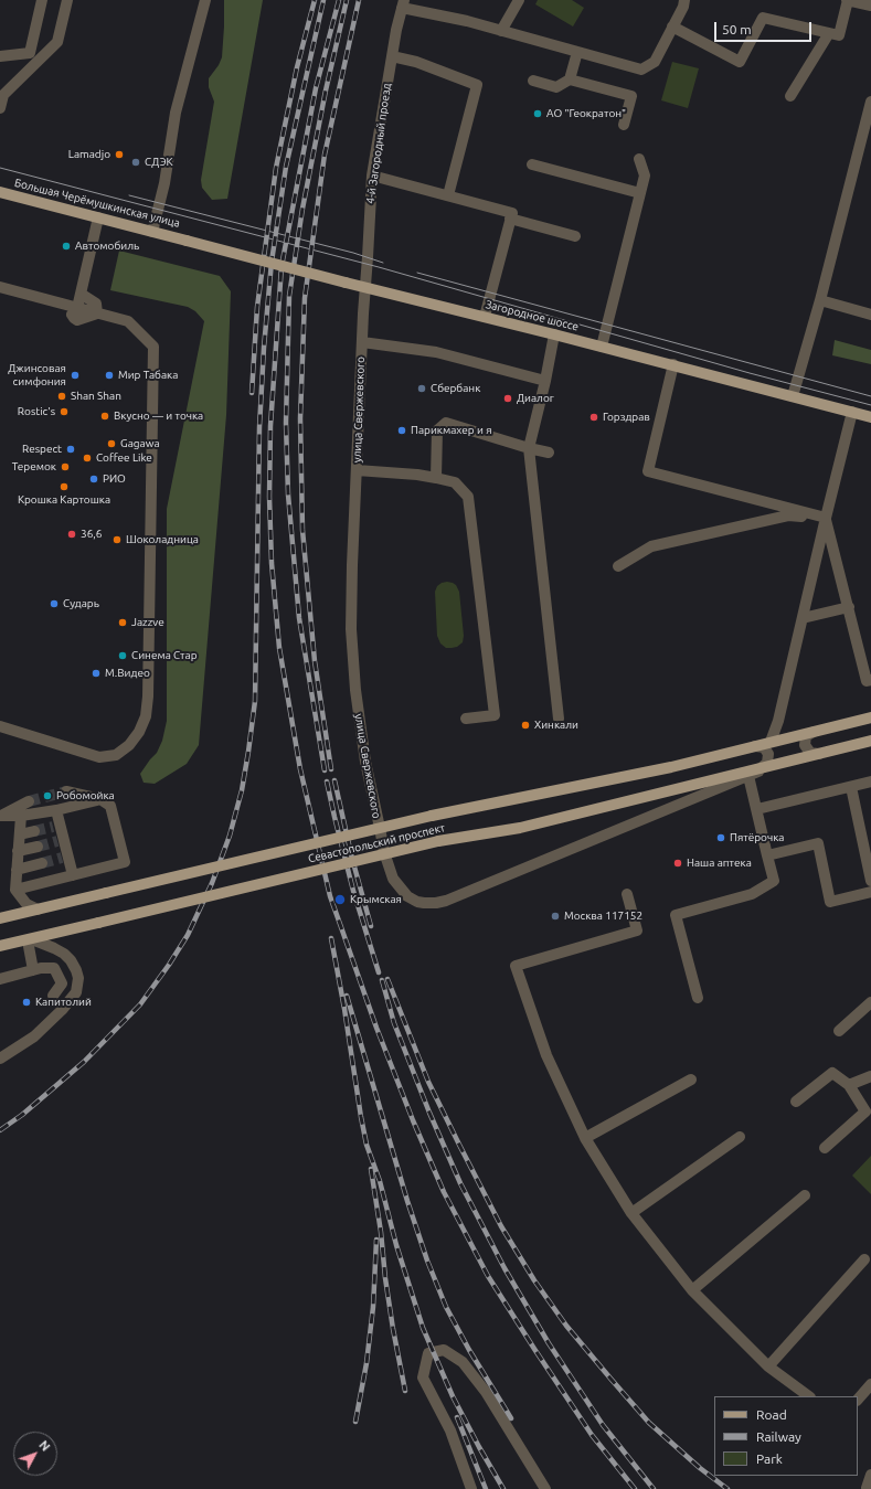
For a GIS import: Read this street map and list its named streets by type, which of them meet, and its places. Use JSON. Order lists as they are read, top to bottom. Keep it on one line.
{"streets":{"main road":["Большая Черёмушкинская улица","Загородное шоссе","Севастопольский проспект"],"street":["4-й Загородный проезд","улица Свержевского"]},"crossings":[["4-й Загородный проезд","Загородное шоссе"],["4-й Загородный проезд","улица Свержевского"],["Большая Черёмушкинская улица","Загородное шоссе"],["Загородное шоссе","улица Свержевского"],["улица Свержевского","Севастопольский проспект"]],"places":["АО \"Геократон\"","Lamadjo","СДЭК","Автомобиль","Джинсовая симфония","Мир Табака","Сбербанк","Shan Shan","Диалог","Rostic's","Вкусно — и точка","Горздрав","Парикмахер и я","Gagawa","Respect","Coffee Like","Теремок","РИО","Крошка Картошка","36,6","Шоколадница","Сударь","Jazzve","Синема Стар","М.Видео","Хинкали","Робомойка","Пятёрочка","Наша аптека","Крымская","Москва 117152","Капитолий"],"legend":["Road","Railway","Park"],"scale_bar":"50 m","north":"top right"}
